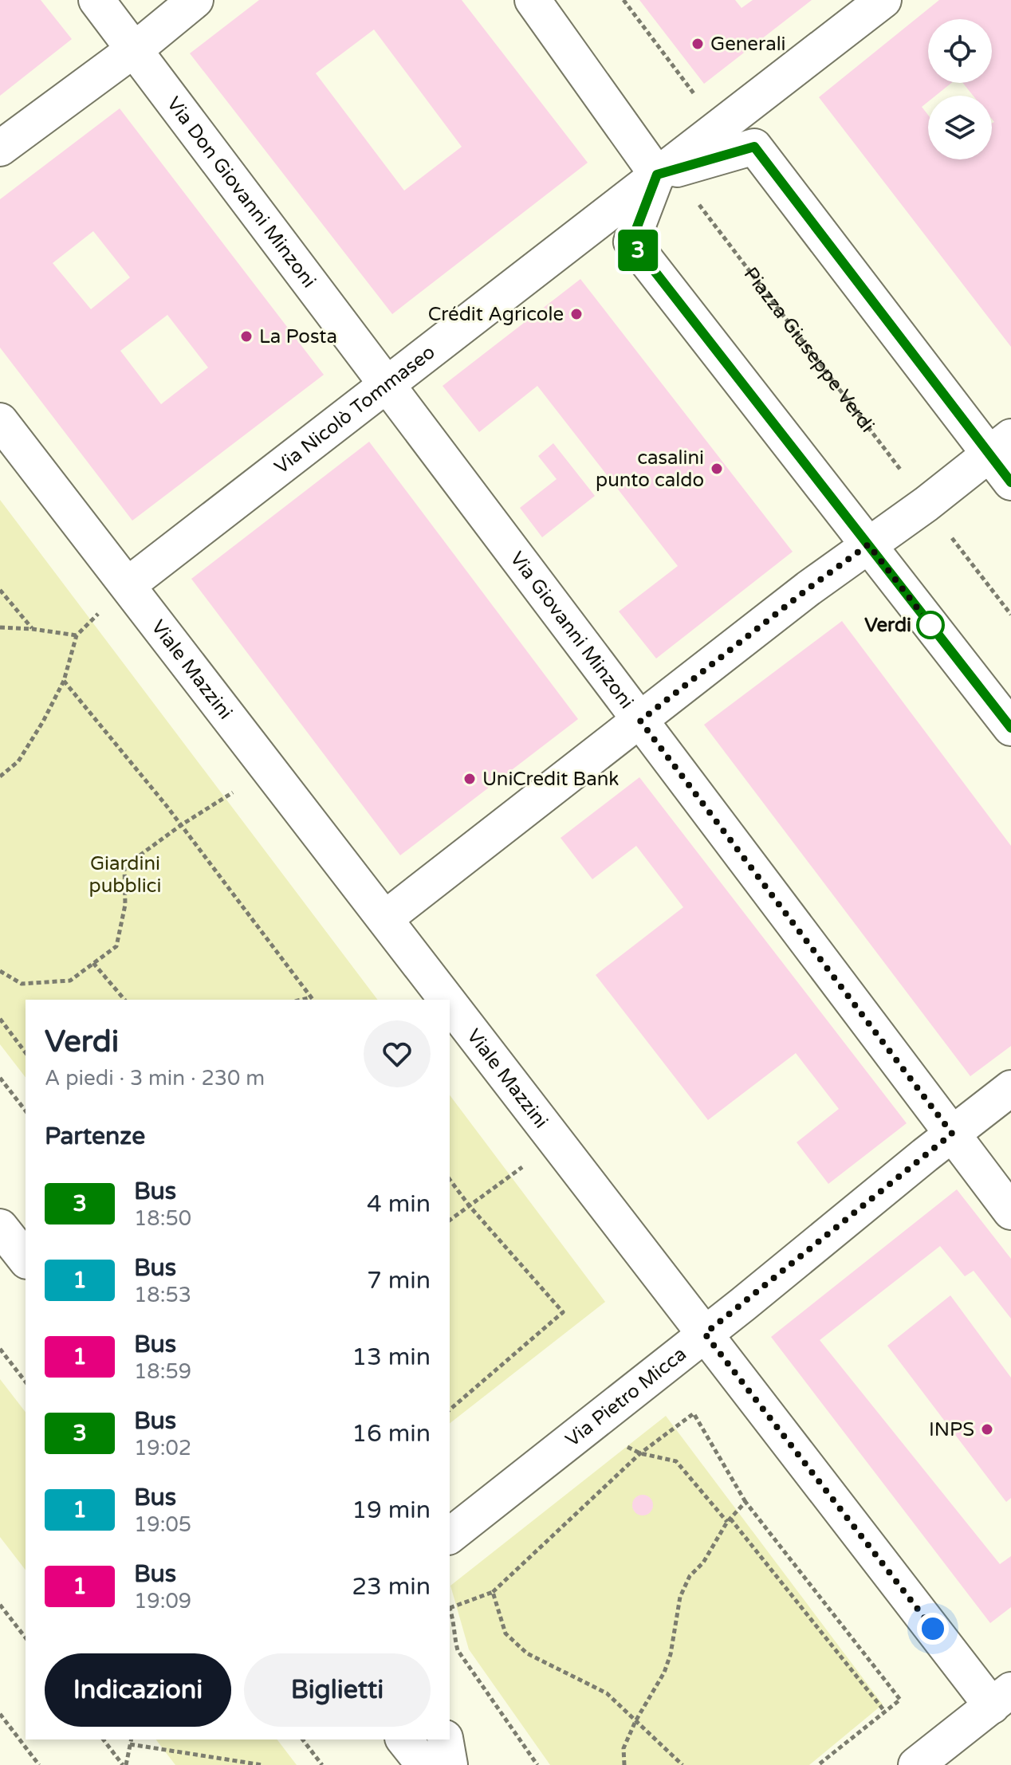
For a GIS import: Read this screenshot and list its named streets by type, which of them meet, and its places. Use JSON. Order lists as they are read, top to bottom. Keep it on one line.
{"streets":{"street":["Via Don Giovanni Minzoni","Via Nicolò Tommaseo","Via Giovanni Minzoni","Viale Mazzini","Via Pietro Micca"],"path":["Piazza Giuseppe Verdi"]},"crossings":[["Via Don Giovanni Minzoni","Via Nicolò Tommaseo"],["Via Don Giovanni Minzoni","Via Giovanni Minzoni"],["Via Nicolò Tommaseo","Via Giovanni Minzoni"],["Via Nicolò Tommaseo","Viale Mazzini"],["Via Giovanni Minzoni","Via Pietro Micca"],["Viale Mazzini","Via Pietro Micca"]],"parks":["Giardini pubblici"],"places":["Generali","Crédit Agricole","La Posta","casalini punto caldo","Verdi","UniCredit Bank","INPS"],"lines":["bus line 3"],"page":{"on_map":"3","heading":[["Verdi","A piedi · 3 min · 230 m"],"Partenze"],"list":[{"mark":"3","name":"Bus","note":"18:50","value":"4 min"},{"mark":"1","name":"Bus","note":"18:53","value":"7 min"},{"mark":"1","name":"Bus","note":"18:59","value":"13 min"},{"mark":"3","name":"Bus","note":"19:02","value":"16 min"},{"mark":"1","name":"Bus","note":"19:05","value":"19 min"},{"mark":"1","name":"Bus","note":"19:09","value":"23 min"}],"buttons":["Indicazioni","Biglietti"]}}
